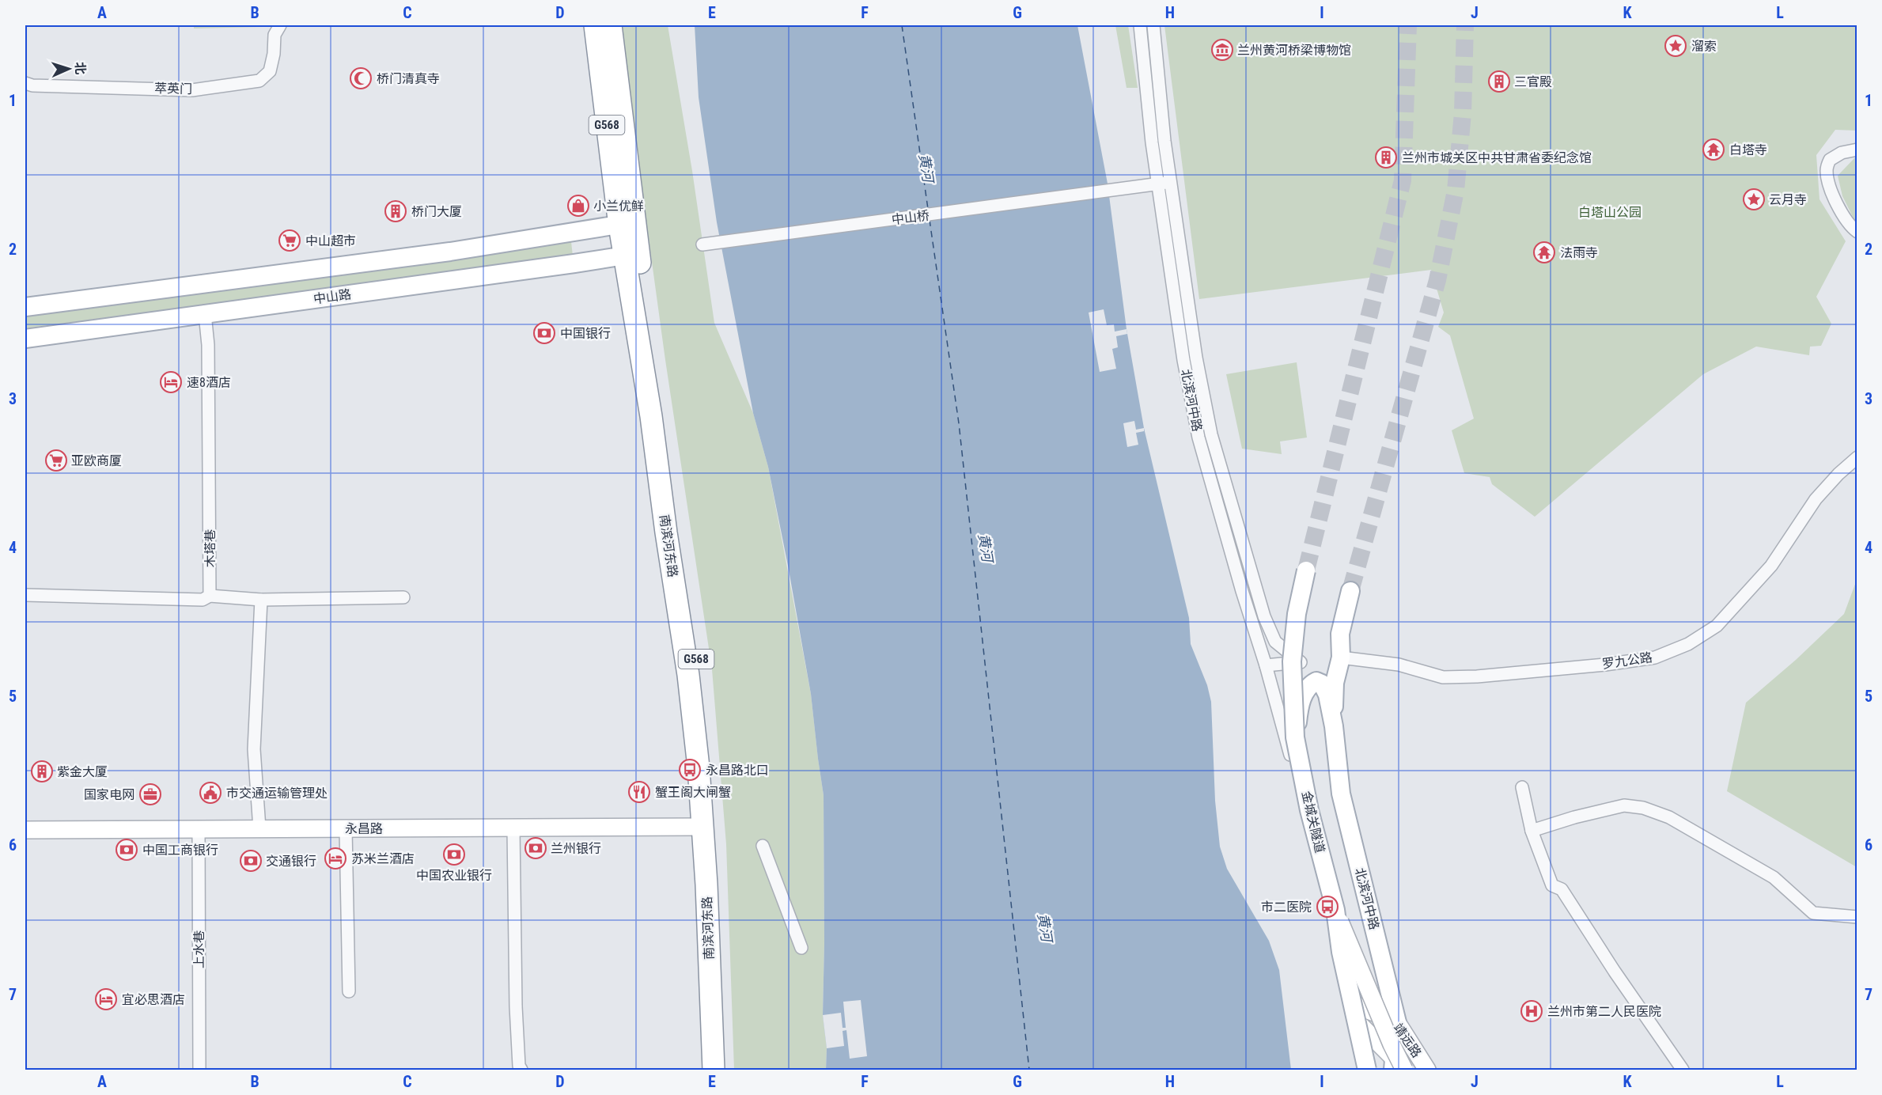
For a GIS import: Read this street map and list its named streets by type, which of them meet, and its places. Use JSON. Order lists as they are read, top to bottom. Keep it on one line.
{"streets":{"highway":["G568","南滨河东路"],"main road":["中山路","北滨河中路","金城关隧道"],"street":["萃英门","中山桥","木塔巷","罗九公路","永昌路","上水巷","靖远路"]},"crossings":[["中山桥","北滨河中路"],["中山路","南滨河东路"],["中山路","木塔巷"],["北滨河中路","靖远路"],["南滨河东路","永昌路"],["永昌路","上水巷"]],"water":["黄河"],"parks":["白塔山公园"],"places":{"place":["溜索","云月寺"],"museum":["兰州黄河桥梁博物馆"],"mosque":["桥门清真寺"],"building":["三官殿","兰州市城关区中共甘肃省委纪念馆","桥门大厦","紫金大厦"],"temple":["白塔寺","法雨寺"],"shop":["小兰优鲜"],"supermarket":["中山超市","亚欧商厦"],"bank":["中国银行","兰州银行","中国工商银行","中国农业银行","交通银行"],"hotel":["速8酒店","苏米兰酒店","宜必思酒店"],"bus stop":["永昌路北口","市二医院"],"restaurant":["蟹王阁大闸蟹"],"public building":["市交通运输管理处"],"office":["国家电网"],"hospital":["兰州市第二人民医院"]},"north":"right","grid":{"columns":["A","B","C","D","E","F","G","H","I","J","K","L"],"rows":["1","2","3","4","5","6","7"]}}
